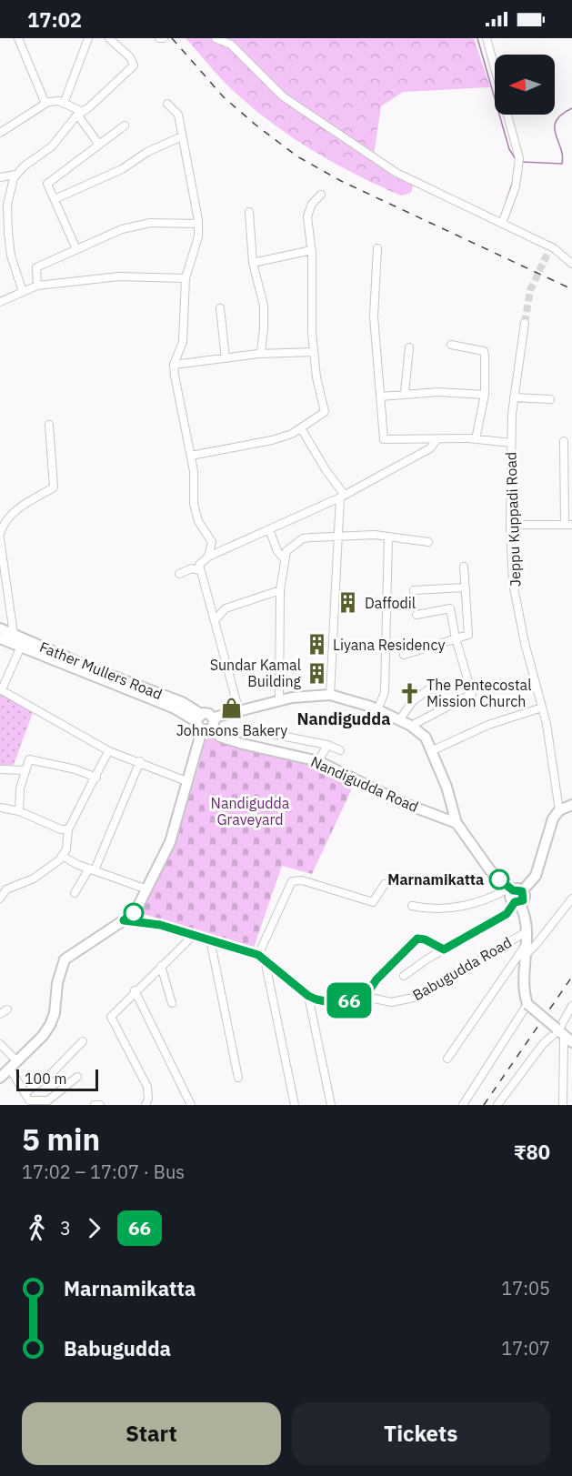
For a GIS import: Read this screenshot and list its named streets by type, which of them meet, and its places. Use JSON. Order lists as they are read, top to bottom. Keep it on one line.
{"streets":{"main road":["Father Mullers Road","Nandigudda Road"],"street":["Jeppu Kuppadi Road","Babugudda Road"]},"crossings":[["Father Mullers Road","Nandigudda Road"]],"districts":["Nandigudda"],"parks":["Nandigudda Graveyard"],"places":{"building":["Daffodil","Liyana Residency","Sundar Kamal Building"],"church":["The Pentecostal Mission Church"],"shop":["Johnsons Bakery"],"other":["Marnamikatta"]},"lines":["bus line 66"],"scale_bar":"100 m","north":"left","page":{"status":"17:02","on_map":"66","scale":"100 m","heading":["5 min","17:02 – 17:07 · Bus","₹80"],"legs":["3","66"],"list":[{"name":"Marnamikatta","value":"17:05"},{"name":"Babugudda","value":"17:07"}],"buttons":["Start","Tickets"]}}
